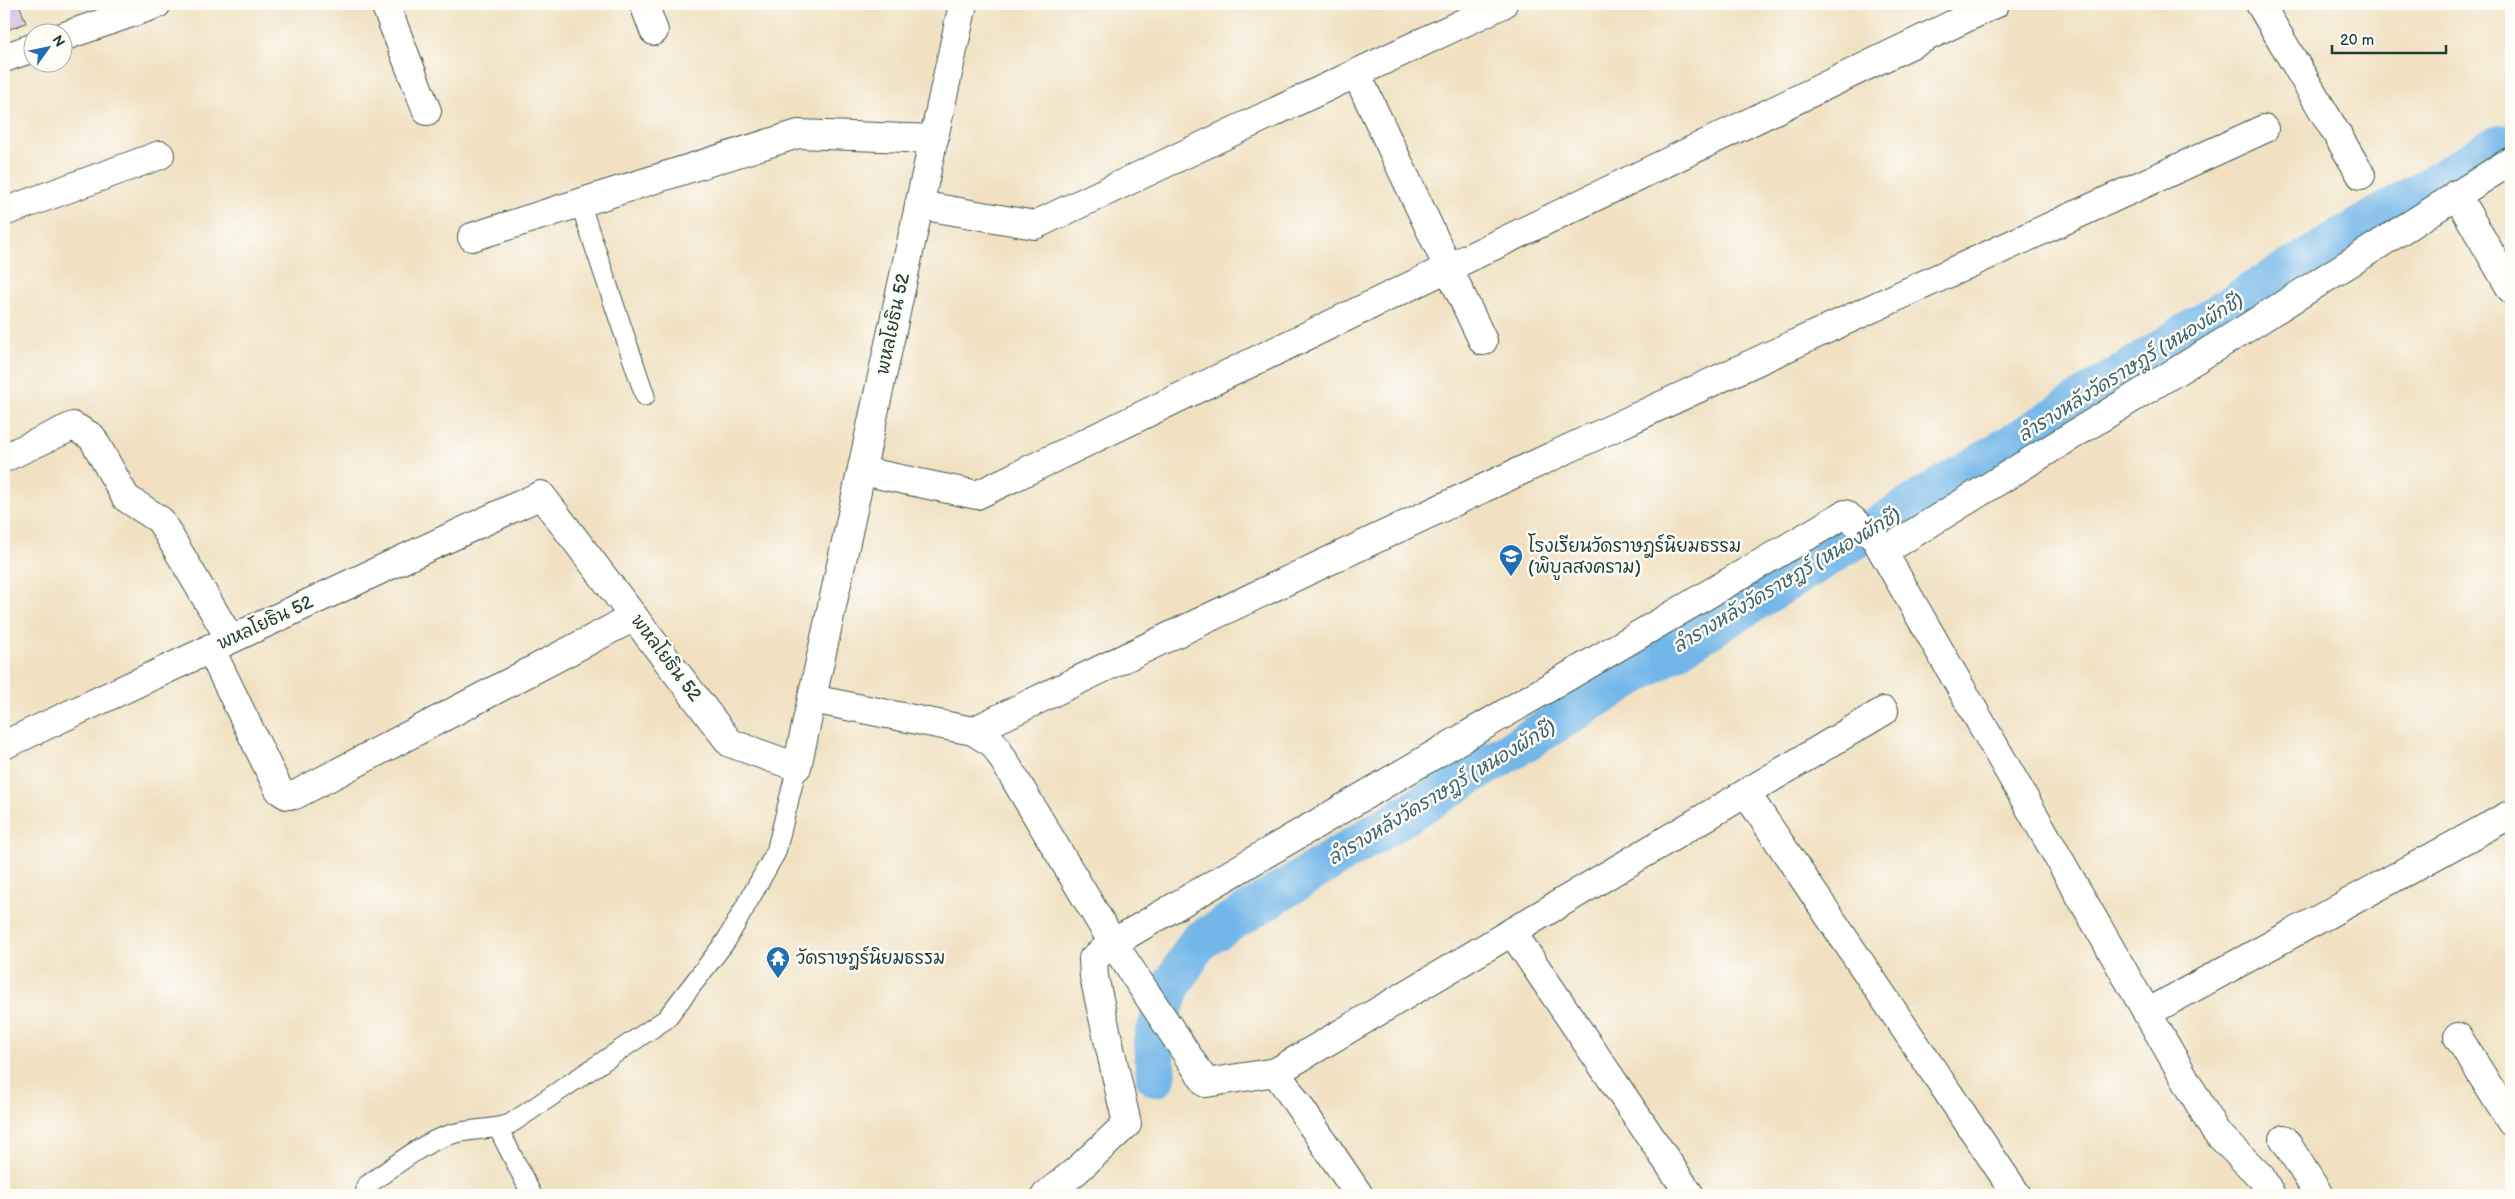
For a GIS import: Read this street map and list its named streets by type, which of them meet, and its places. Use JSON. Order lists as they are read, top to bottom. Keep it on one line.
{"streets":{"street":["พหลโยธิน 52"]},"water":["ลำรางหลังวัดราษฎร์ (หนองผักชี)"],"places":{"school or university":["โรงเรียนวัดราษฎร์นิยมธรรม (พิบูลสงคราม)"],"temple":["วัดราษฎร์นิยมธรรม"]},"scale_bar":"20 m","north":"top right"}
